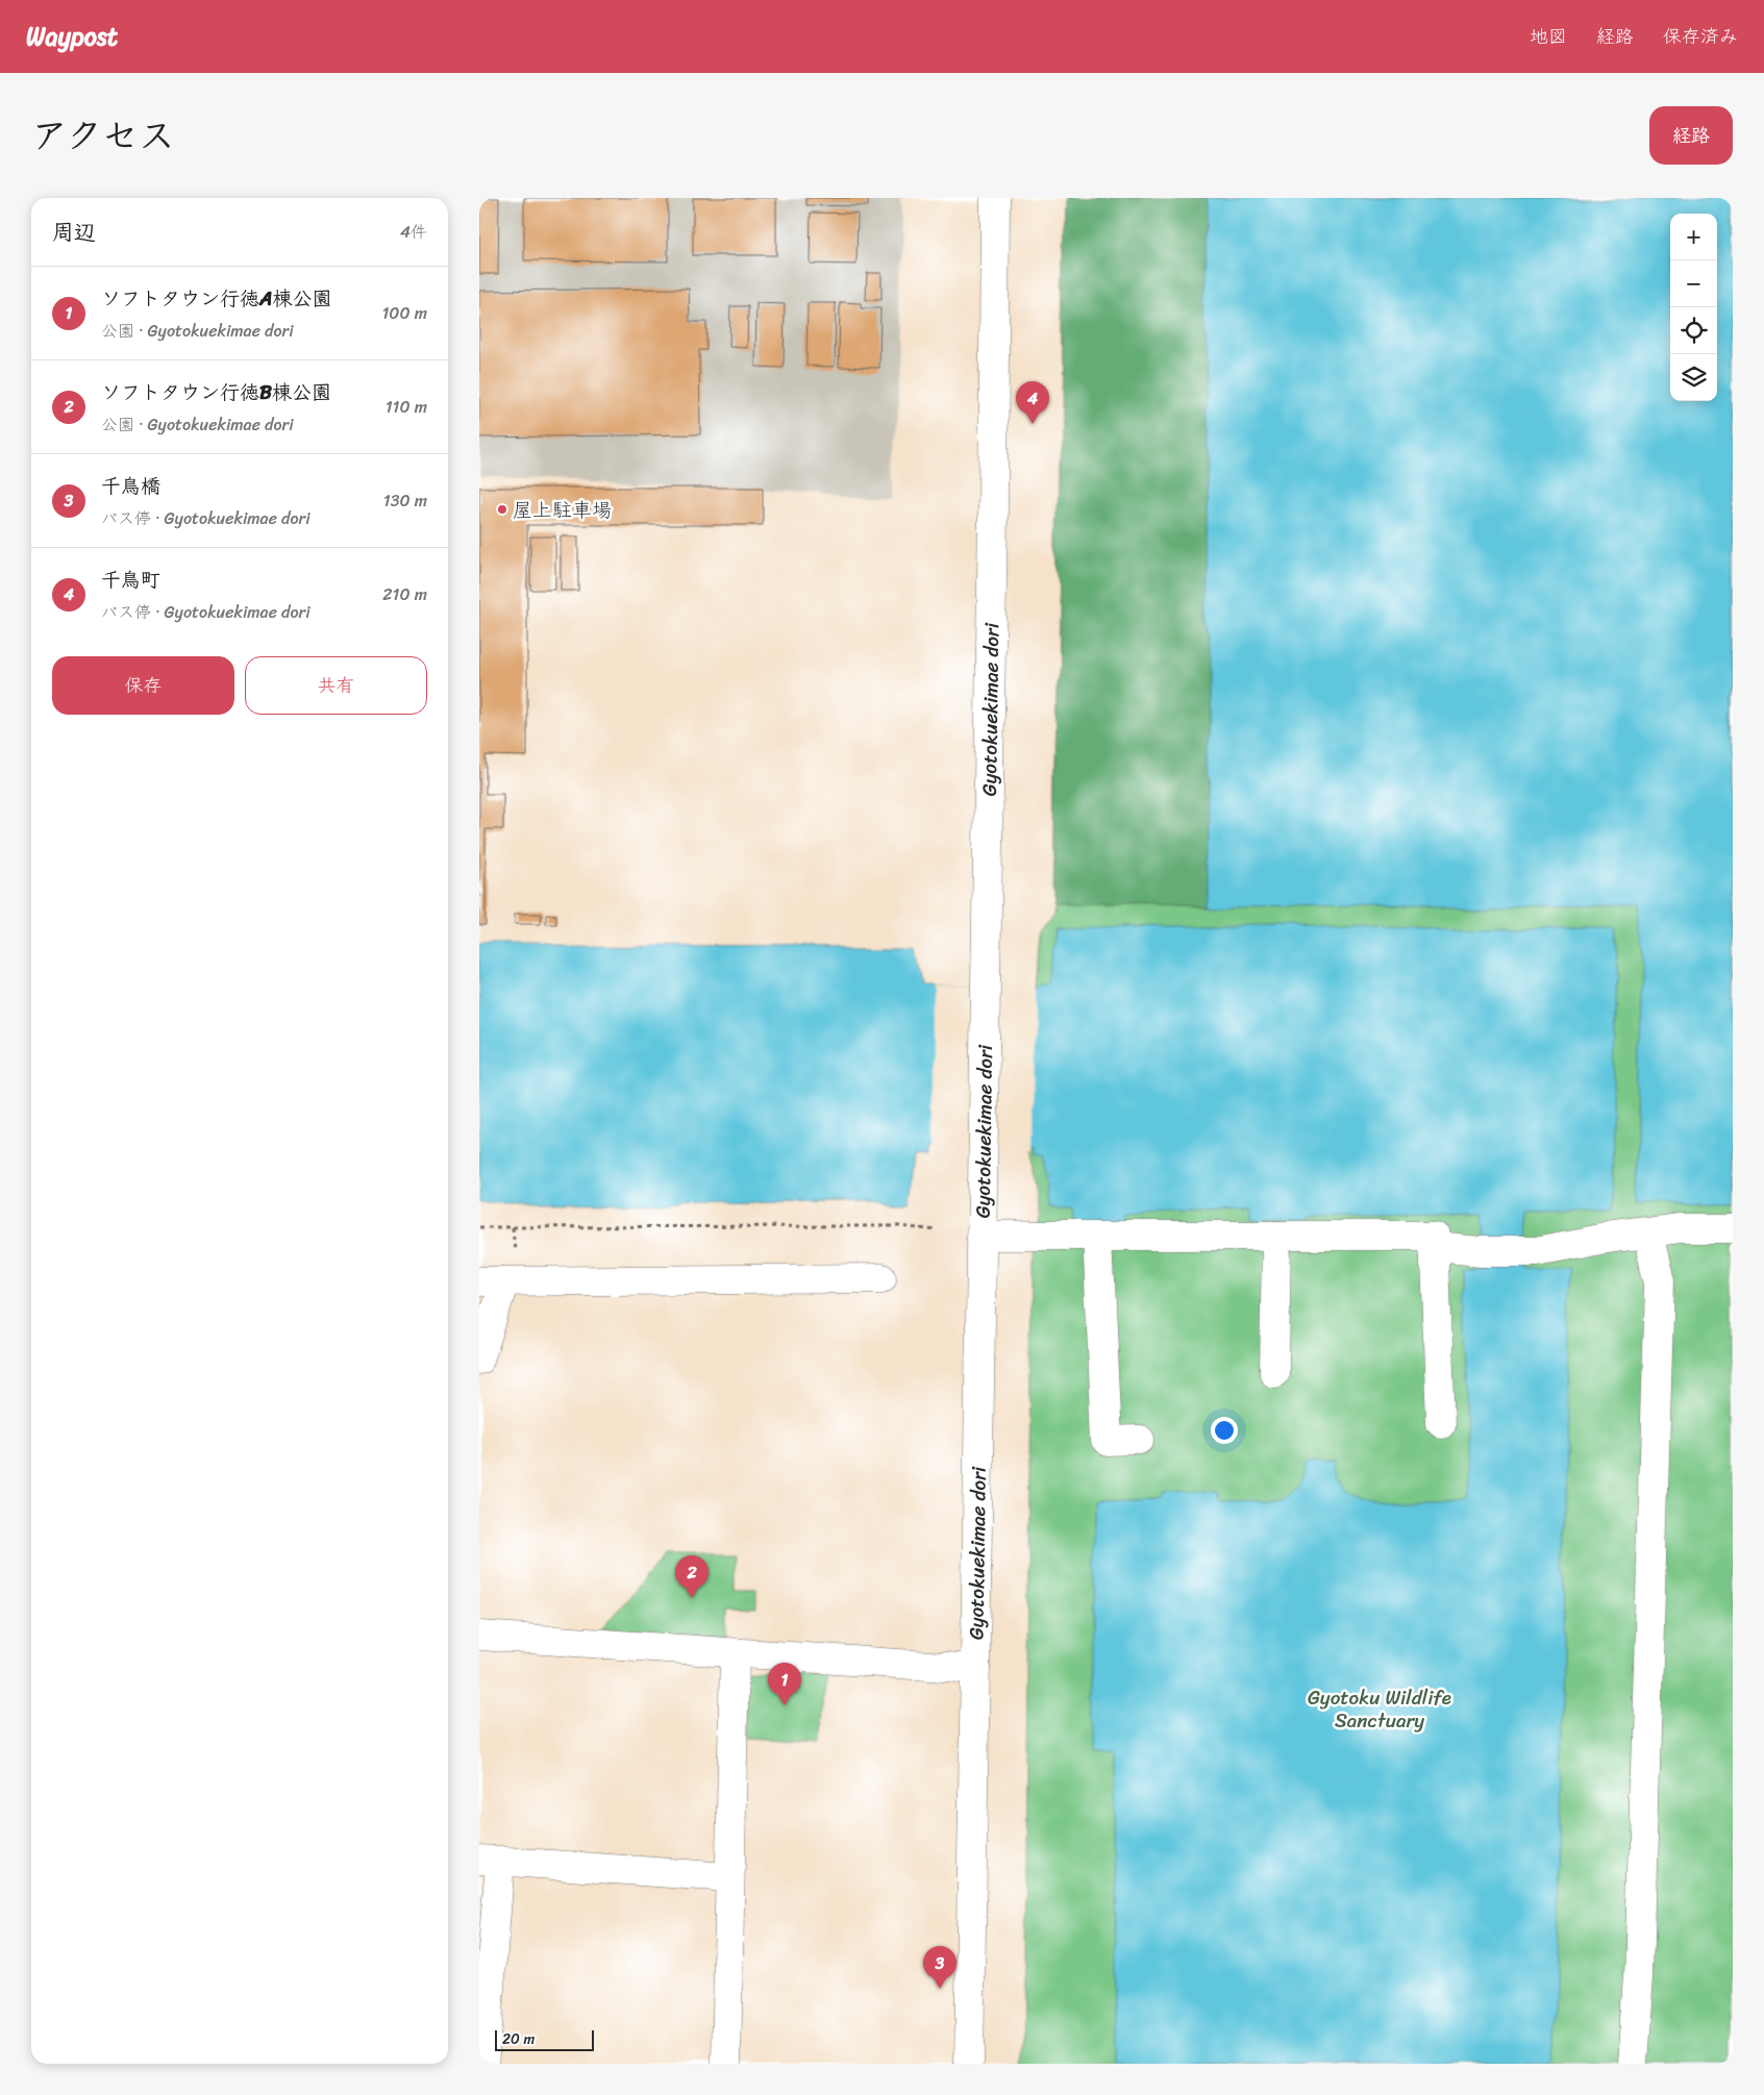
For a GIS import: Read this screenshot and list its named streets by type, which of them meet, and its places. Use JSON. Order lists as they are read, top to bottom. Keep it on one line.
{"streets":{"street":["Gyotokuekimae dori"]},"parks":["Gyotoku Wildlife Sanctuary"],"places":["屋上駐車場"],"scale_bar":"20 m","page":{"header":"Waypost","nav":["地図","経路","保存済み"],"title":"アクセス","buttons":["経路",["保存","共有"]],"heading":["周辺","4件"],"map_buttons":["+","−"],"list":[{"mark":"1","name":"ソフトタウン行徳A棟公園","note":"公園 · Gyotokuekimae dori","value":"100 m"},{"mark":"2","name":"ソフトタウン行徳B棟公園","note":"公園 · Gyotokuekimae dori","value":"110 m"},{"mark":"3","name":"千鳥橋","note":"バス停 · Gyotokuekimae dori","value":"130 m"},{"mark":"4","name":"千鳥町","note":"バス停 · Gyotokuekimae dori","value":"210 m"}],"pins":["4","2","1","3"],"scale":"20 m"}}
